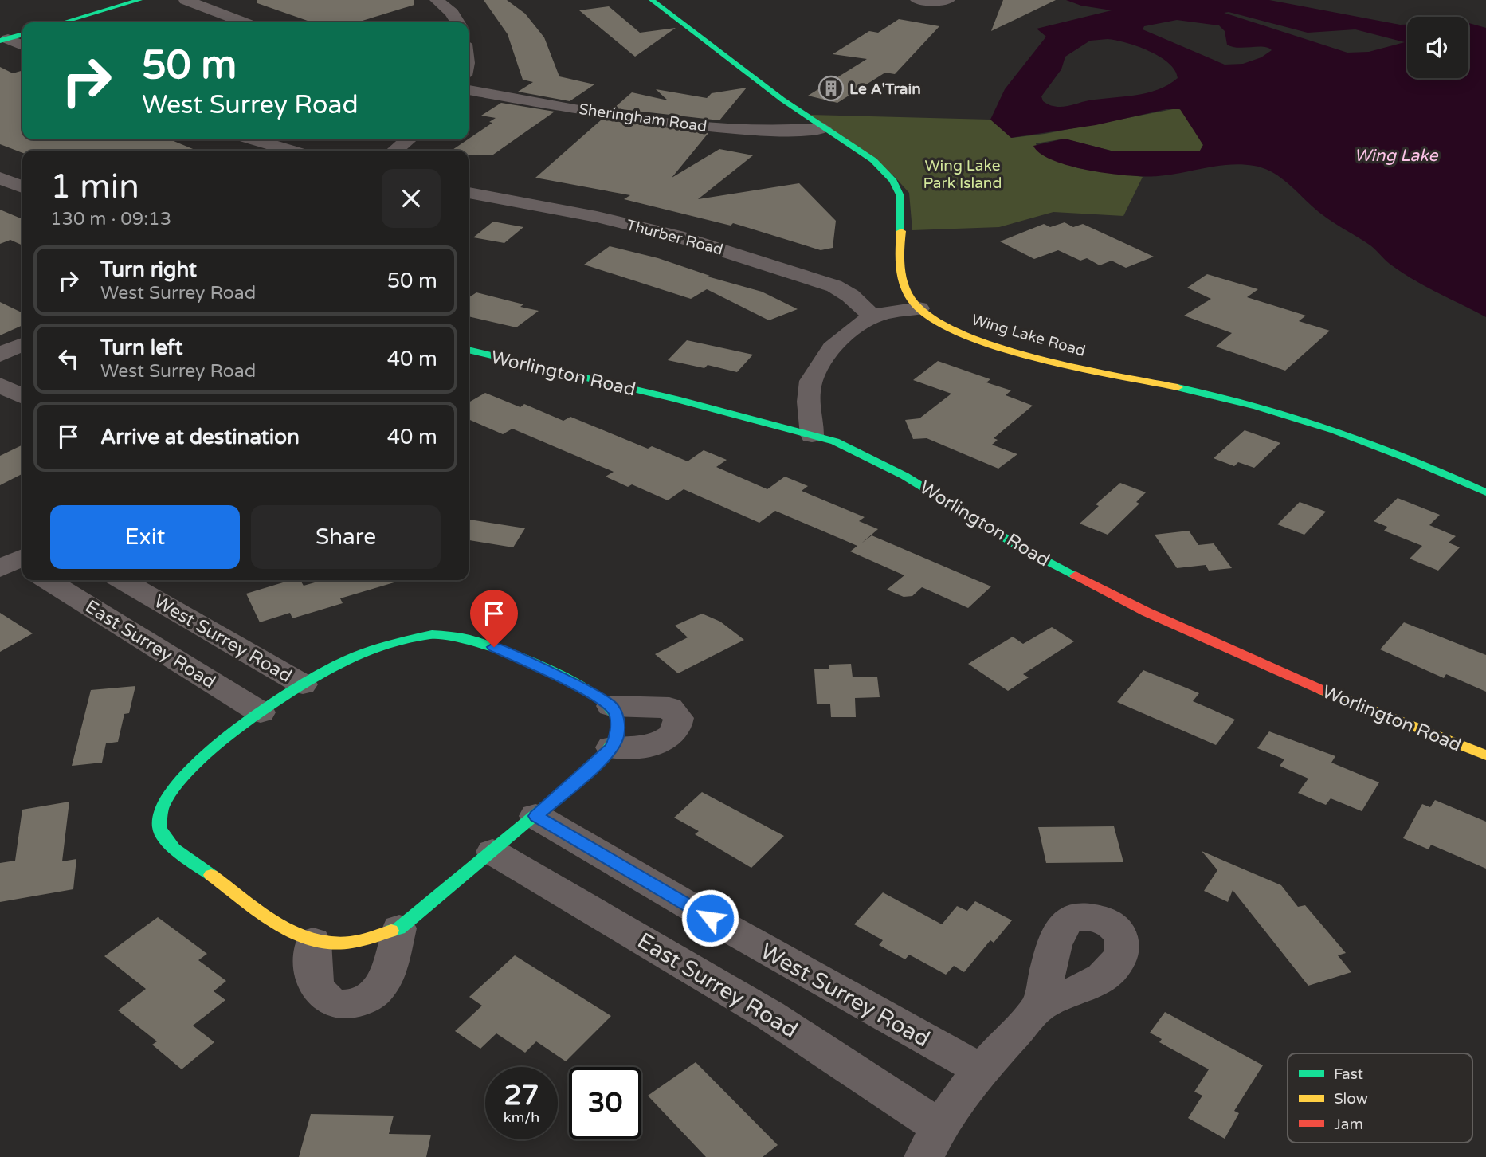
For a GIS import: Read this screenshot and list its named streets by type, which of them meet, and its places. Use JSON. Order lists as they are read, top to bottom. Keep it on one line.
{"streets":{"street":["Sheringham Road","Thurber Road","Wing Lake Road","Worlington Road","West Surrey Road","East Surrey Road"]},"crossings":[["Sheringham Road","Wing Lake Road"],["West Surrey Road","East Surrey Road"]],"water":["Wing Lake"],"parks":["Wing Lake Park Island"],"places":{"building":["Le A'Train"]},"legend":["Fast","Slow","Jam"],"page":{"turn":["50 m","West Surrey Road"],"heading":["1 min","130 m · 09:13"],"list":[{"name":"Turn right","note":"West Surrey Road","value":"50 m"},{"name":"Turn left","note":"West Surrey Road","value":"40 m"},{"name":"Arrive at destination","value":"40 m"}],"buttons":["Exit","Share"],"speed":"27 km/h","limit":"30"}}
